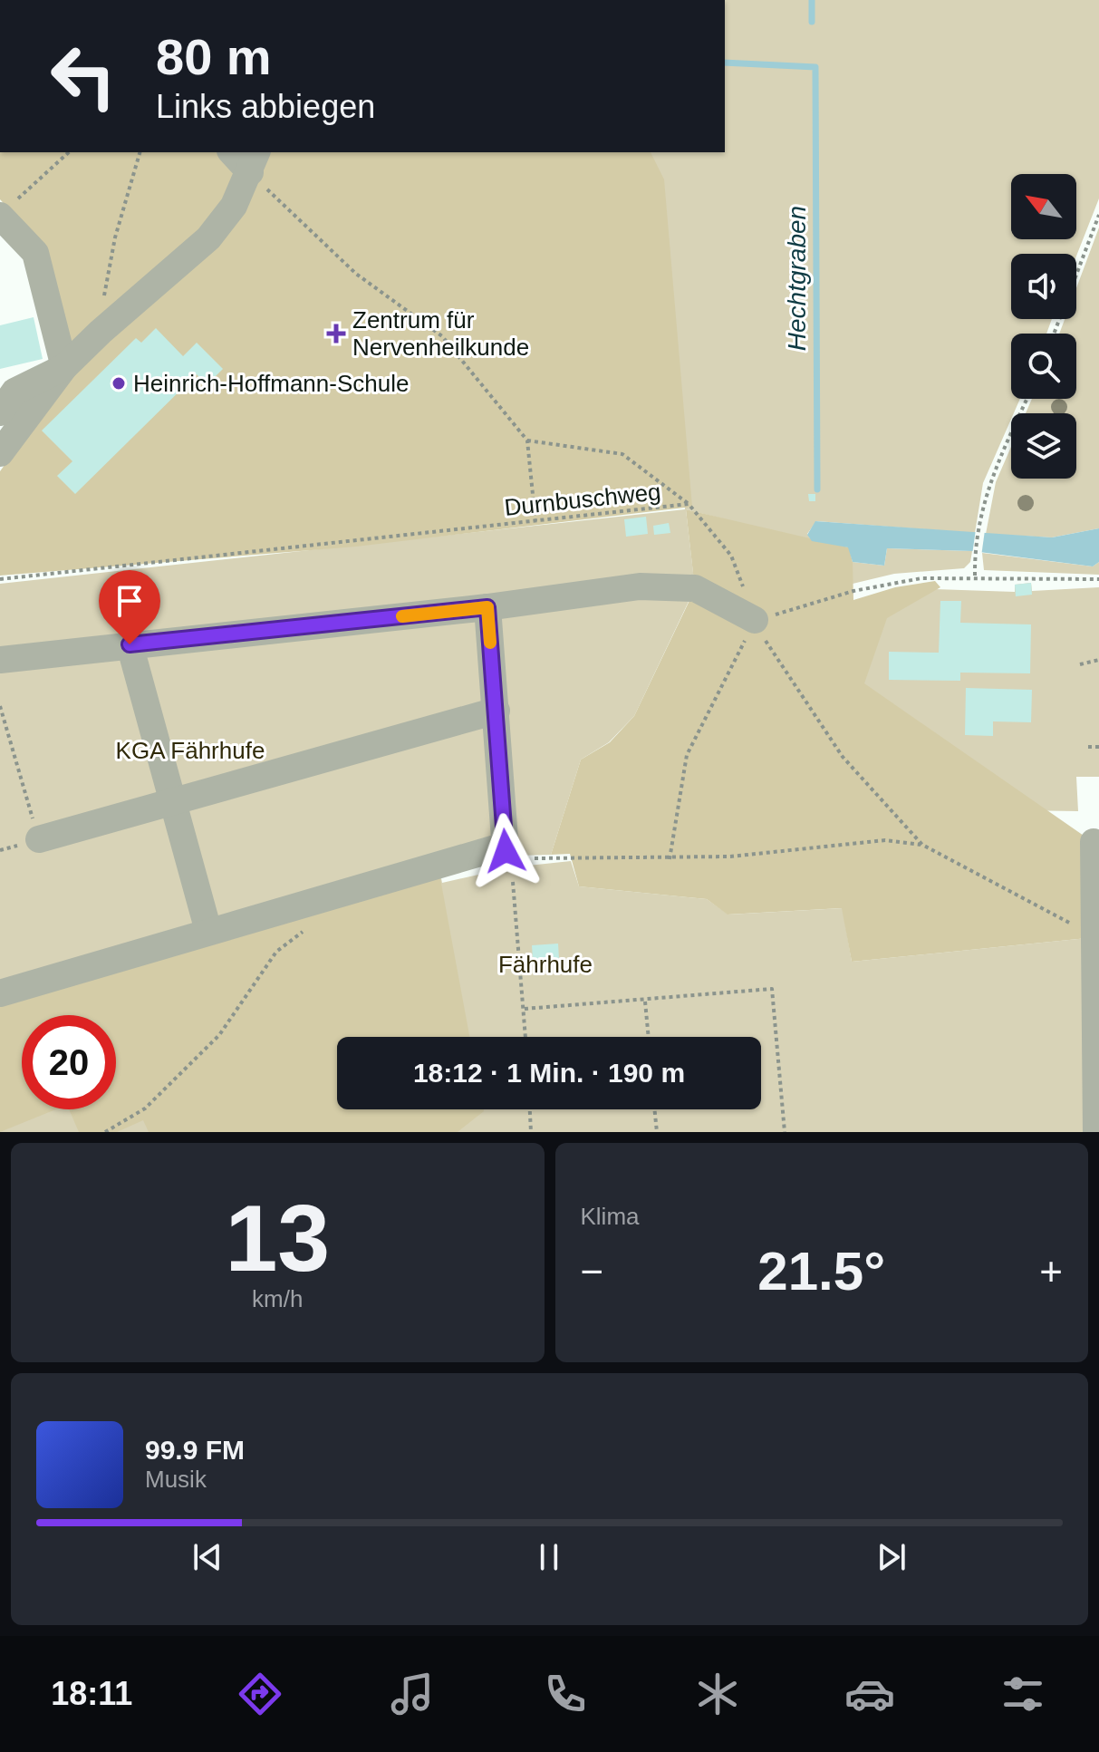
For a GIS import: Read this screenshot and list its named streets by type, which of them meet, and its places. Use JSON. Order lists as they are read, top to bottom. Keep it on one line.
{"streets":{"path":["Durnbuschweg"]},"water":["Hechtgraben"],"parks":["KGA Fährhufe","Fährhufe"],"places":{"health":["Zentrum für Nervenheilkunde"],"other":["Heinrich-Hoffmann-Schule"]},"north":"top left","page":{"turn":["80 m","Links abbiegen"],"limit":"20","trip":"18:12 · 1 Min. · 190 m","tile":[["13","km/h"],"Klima"],"heat":["−","21.5°","+"],"song":["99.9 FM","Musik"],"tabs":"18:11"}}
